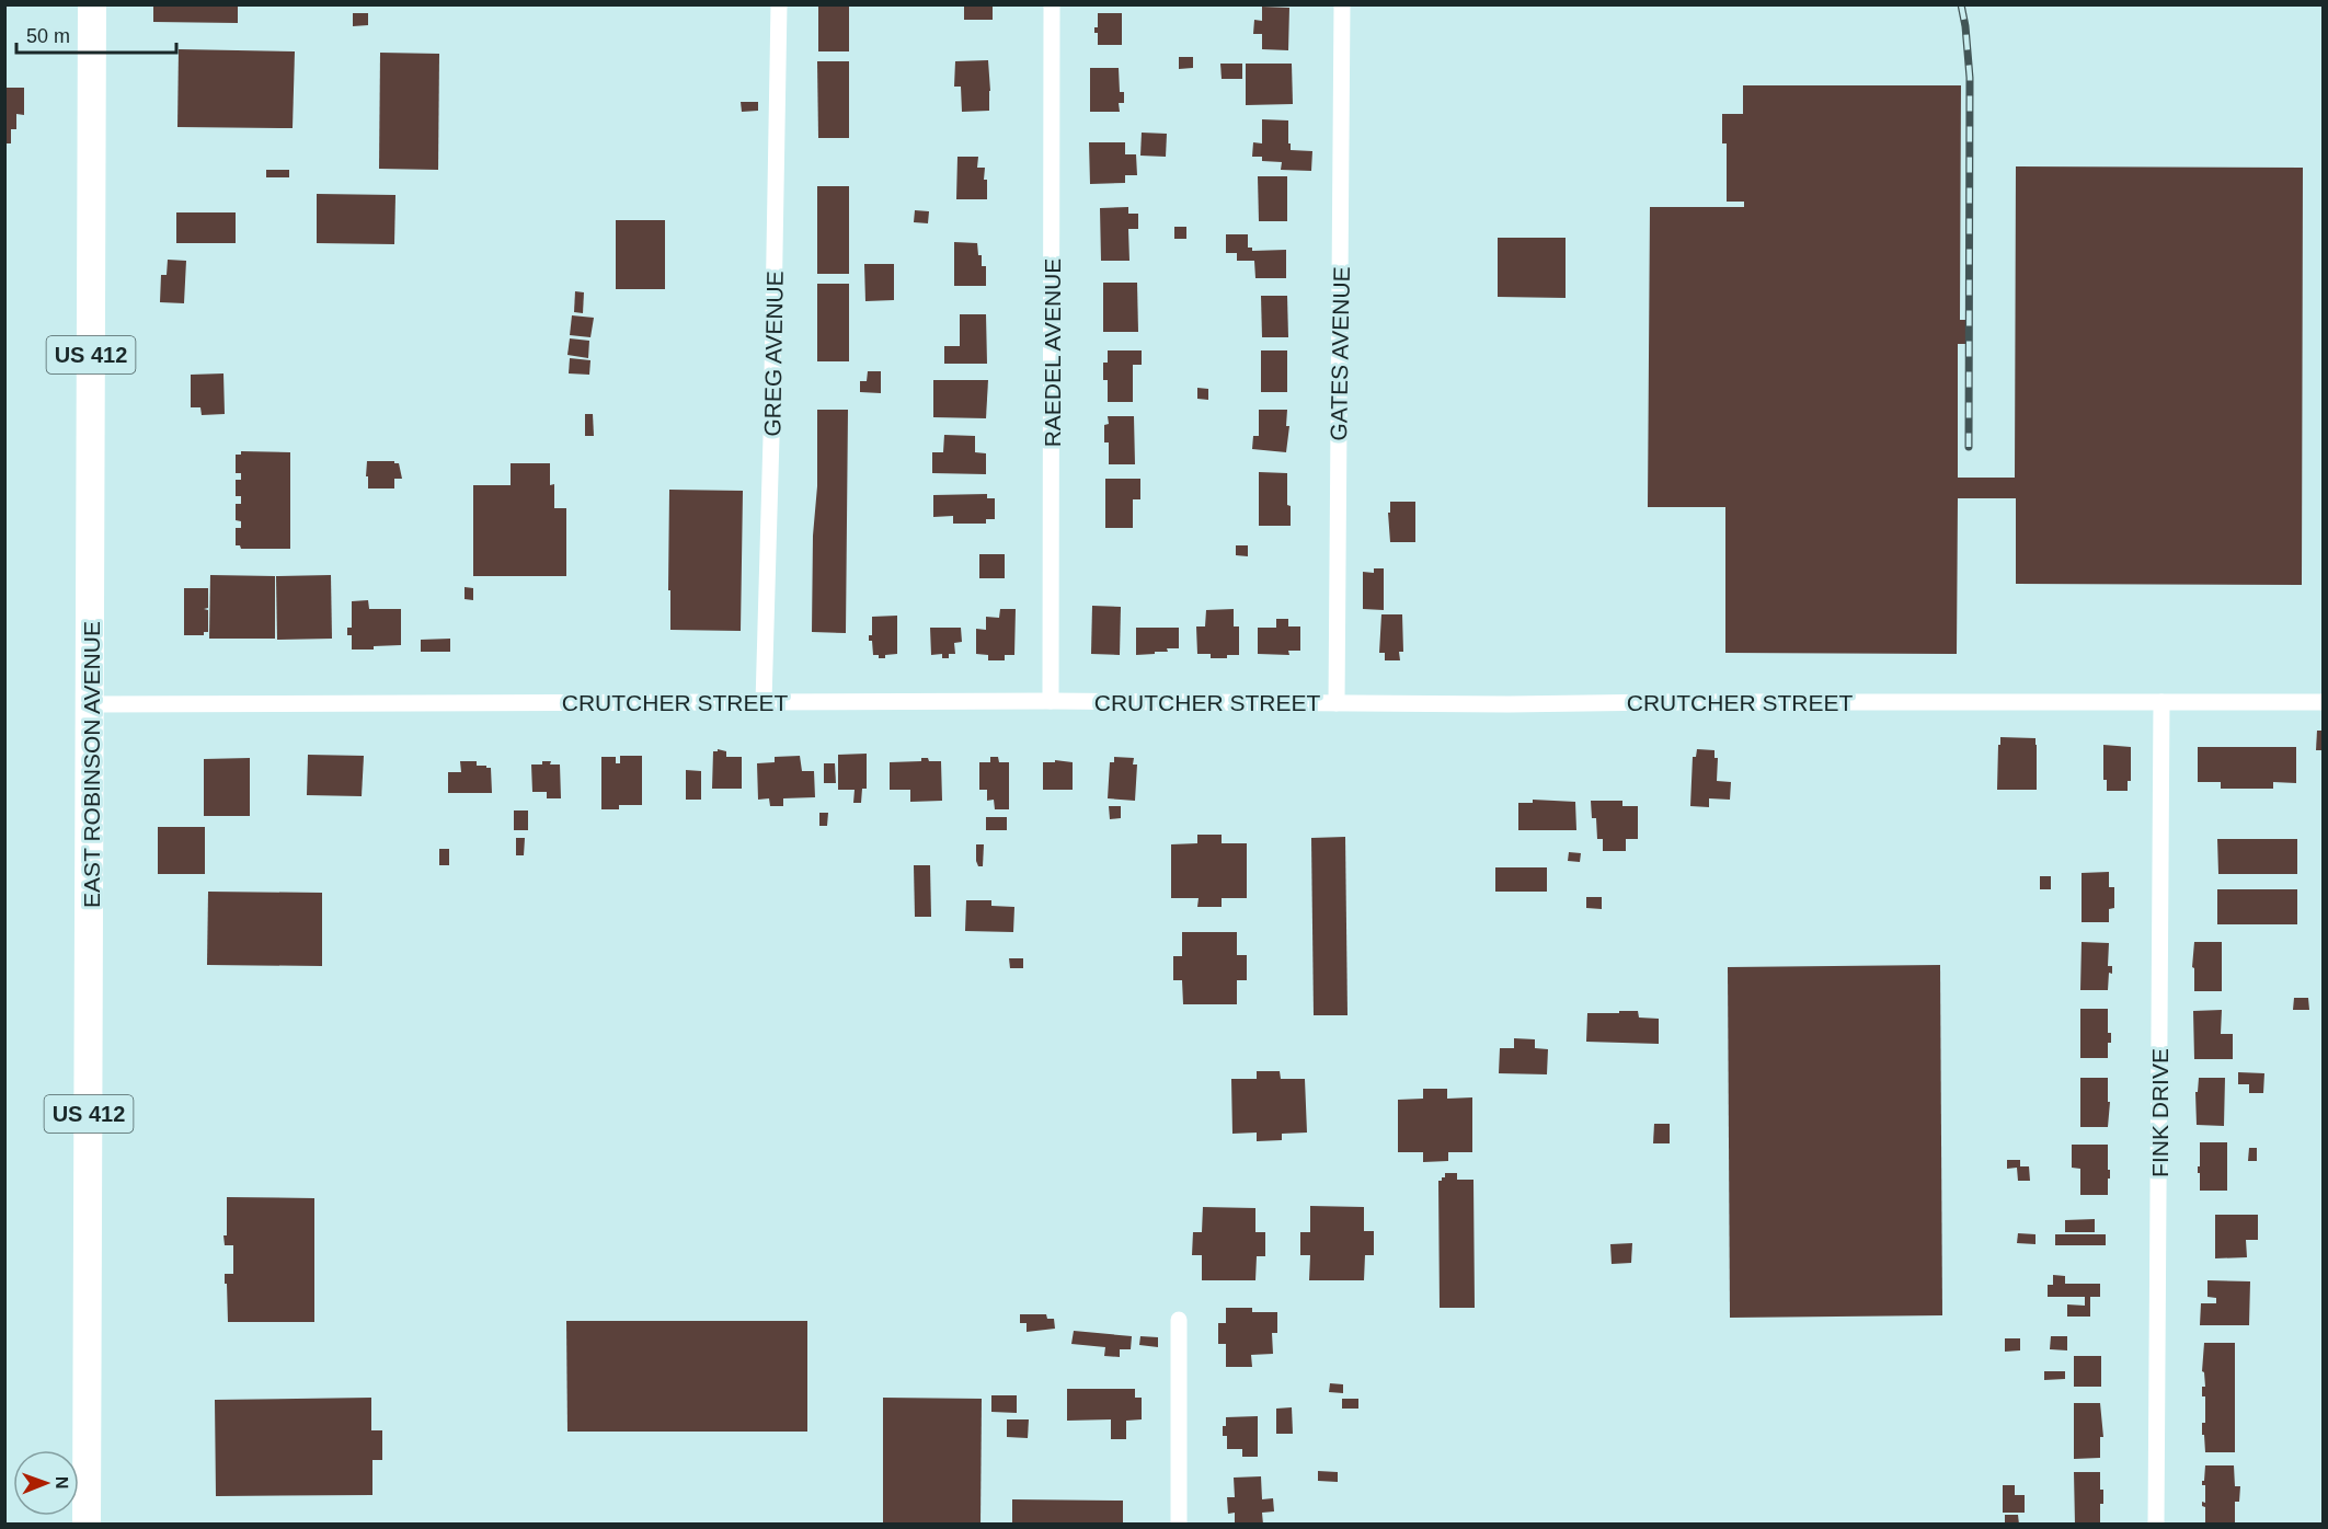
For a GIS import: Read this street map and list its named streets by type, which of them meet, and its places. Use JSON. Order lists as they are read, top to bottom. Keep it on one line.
{"streets":{"highway":["US 412","EAST ROBINSON AVENUE"],"street":["RAEDEL AVENUE","GREG AVENUE","GATES AVENUE","CRUTCHER STREET","FINK DRIVE"]},"crossings":[["RAEDEL AVENUE","CRUTCHER STREET"],["GREG AVENUE","CRUTCHER STREET"],["GATES AVENUE","CRUTCHER STREET"],["CRUTCHER STREET","EAST ROBINSON AVENUE"],["CRUTCHER STREET","FINK DRIVE"]],"scale_bar":"50 m","north":"right"}
